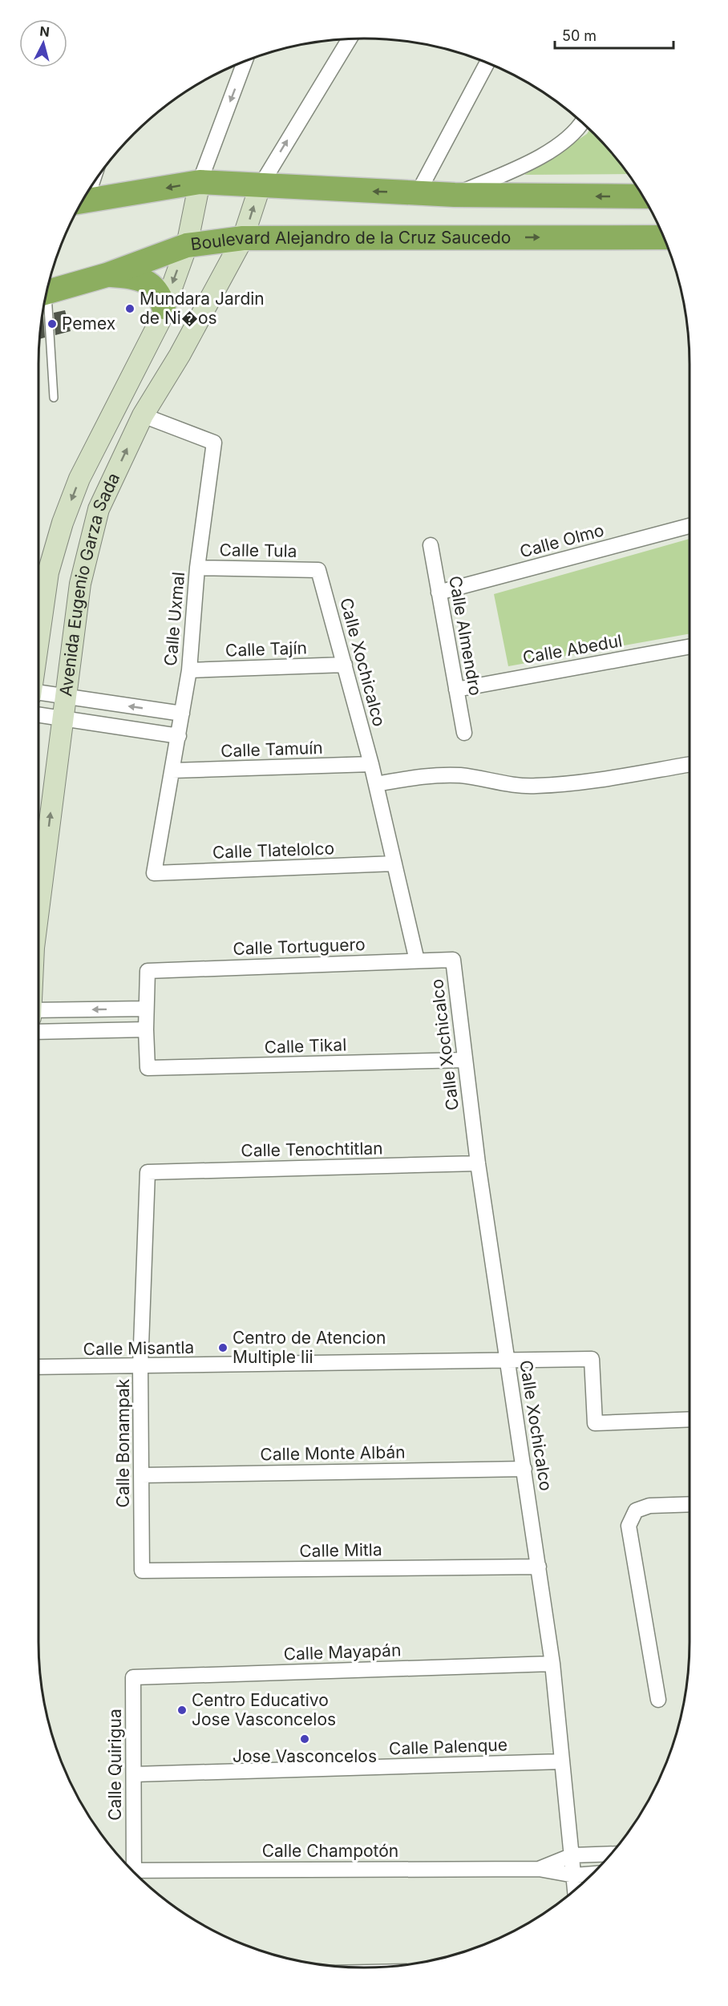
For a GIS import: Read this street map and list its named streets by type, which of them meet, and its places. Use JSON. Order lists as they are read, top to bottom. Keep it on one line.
{"streets":{"highway":["Boulevard Alejandro de la Cruz Saucedo"],"main road":["Avenida Eugenio Garza Sada"],"street":["Calle Olmo","Calle Tula","Calle Uxmal","Calle Almendro","Calle Tajín","Calle Abedul","Calle Xochicalco","Calle Tamuín","Calle Tlatelolco","Calle Tortuguero","Calle Tikal","Calle Tenochtitlan","Calle Misantla","Calle Bonampak","Calle Monte Albán","Calle Mitla","Calle Mayapán","Calle Palenque","Calle Quirigua","Calle Champotón"]},"crossings":[["Boulevard Alejandro de la Cruz Saucedo","Avenida Eugenio Garza Sada"],["Calle Olmo","Calle Almendro"],["Calle Tula","Calle Uxmal"],["Calle Tula","Calle Xochicalco"],["Avenida Eugenio Garza Sada","Calle Uxmal"],["Calle Uxmal","Calle Tajín"],["Calle Uxmal","Calle Tamuín"],["Calle Uxmal","Calle Tlatelolco"],["Calle Almendro","Calle Abedul"],["Calle Tajín","Calle Xochicalco"],["Calle Xochicalco","Calle Tamuín"],["Calle Xochicalco","Calle Tlatelolco"],["Calle Xochicalco","Calle Tortuguero"],["Calle Xochicalco","Calle Tikal"],["Calle Xochicalco","Calle Tenochtitlan"],["Calle Xochicalco","Calle Misantla"],["Calle Xochicalco","Calle Monte Albán"],["Calle Xochicalco","Calle Mitla"],["Calle Xochicalco","Calle Mayapán"],["Calle Xochicalco","Calle Palenque"],["Calle Tenochtitlan","Calle Bonampak"],["Calle Misantla","Calle Bonampak"],["Calle Bonampak","Calle Monte Albán"],["Calle Bonampak","Calle Mitla"],["Calle Mayapán","Calle Quirigua"],["Calle Palenque","Calle Quirigua"]],"places":["Mundara Jardin de Ni�os","Pemex","Centro de Atencion Multiple Iii","Centro Educativo Jose Vasconcelos","Jose Vasconcelos"],"scale_bar":"50 m","north":"top"}
